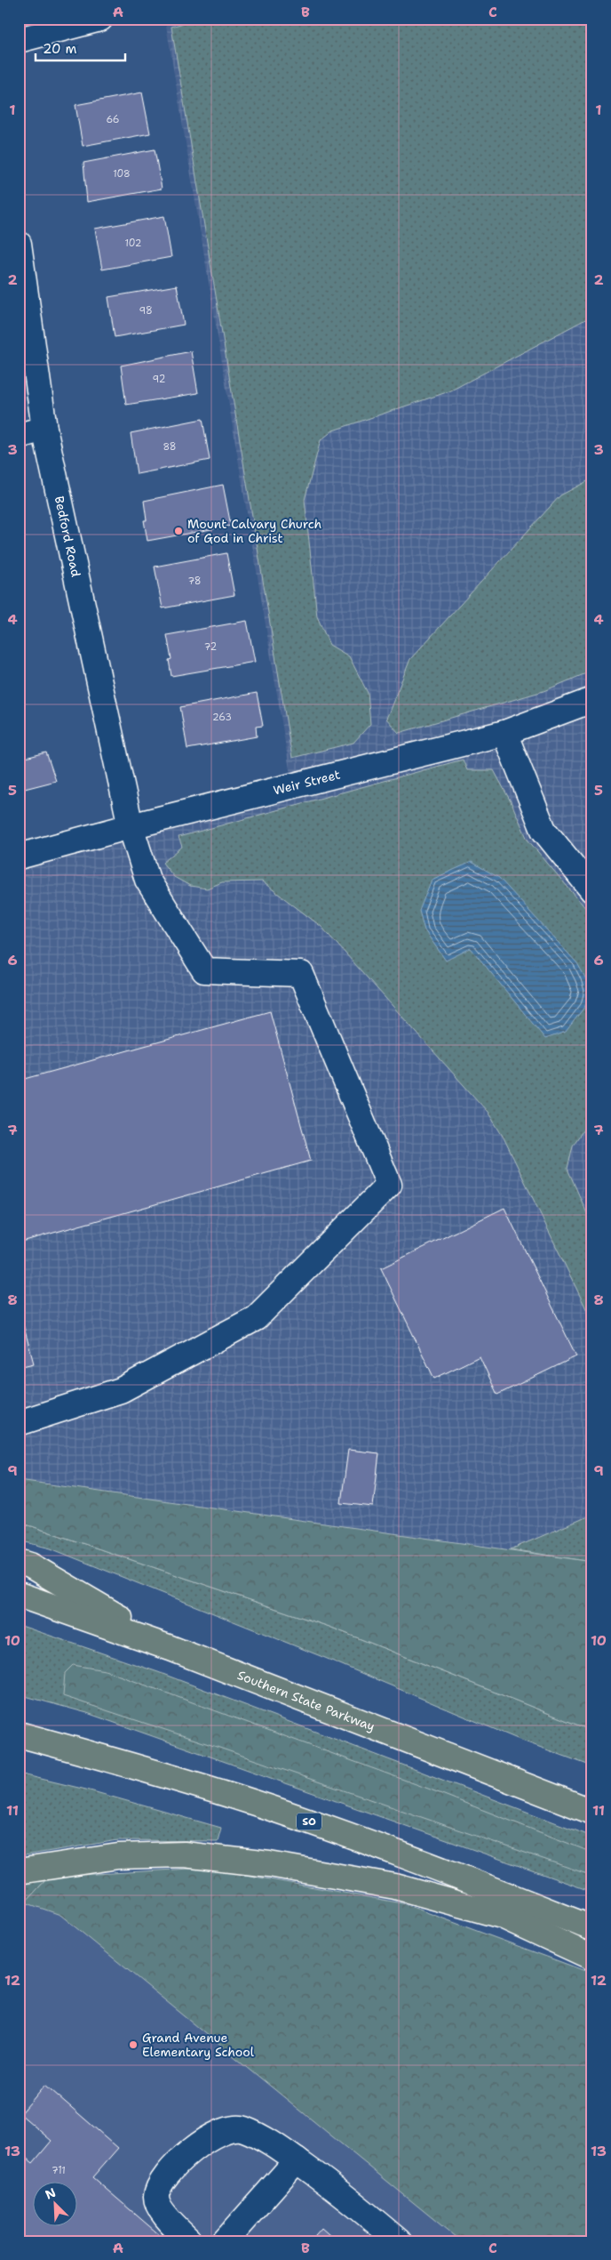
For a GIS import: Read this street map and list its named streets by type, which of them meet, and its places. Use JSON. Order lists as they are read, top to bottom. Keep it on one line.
{"streets":{"highway":["Southern State Parkway","SO"],"street":["Bedford Road","Weir Street"]},"crossings":[["Bedford Road","Weir Street"]],"places":["Mount Calvary Church of God in Christ","Grand Avenue Elementary School"],"house_numbers":["66","108","102","98","92","88","78","72","263","711"],"scale_bar":"20 m","north":"top left","grid":{"columns":["A","B","C"],"rows":["1","2","3","4","5","6","7","8","9","10","11","12","13"]}}
